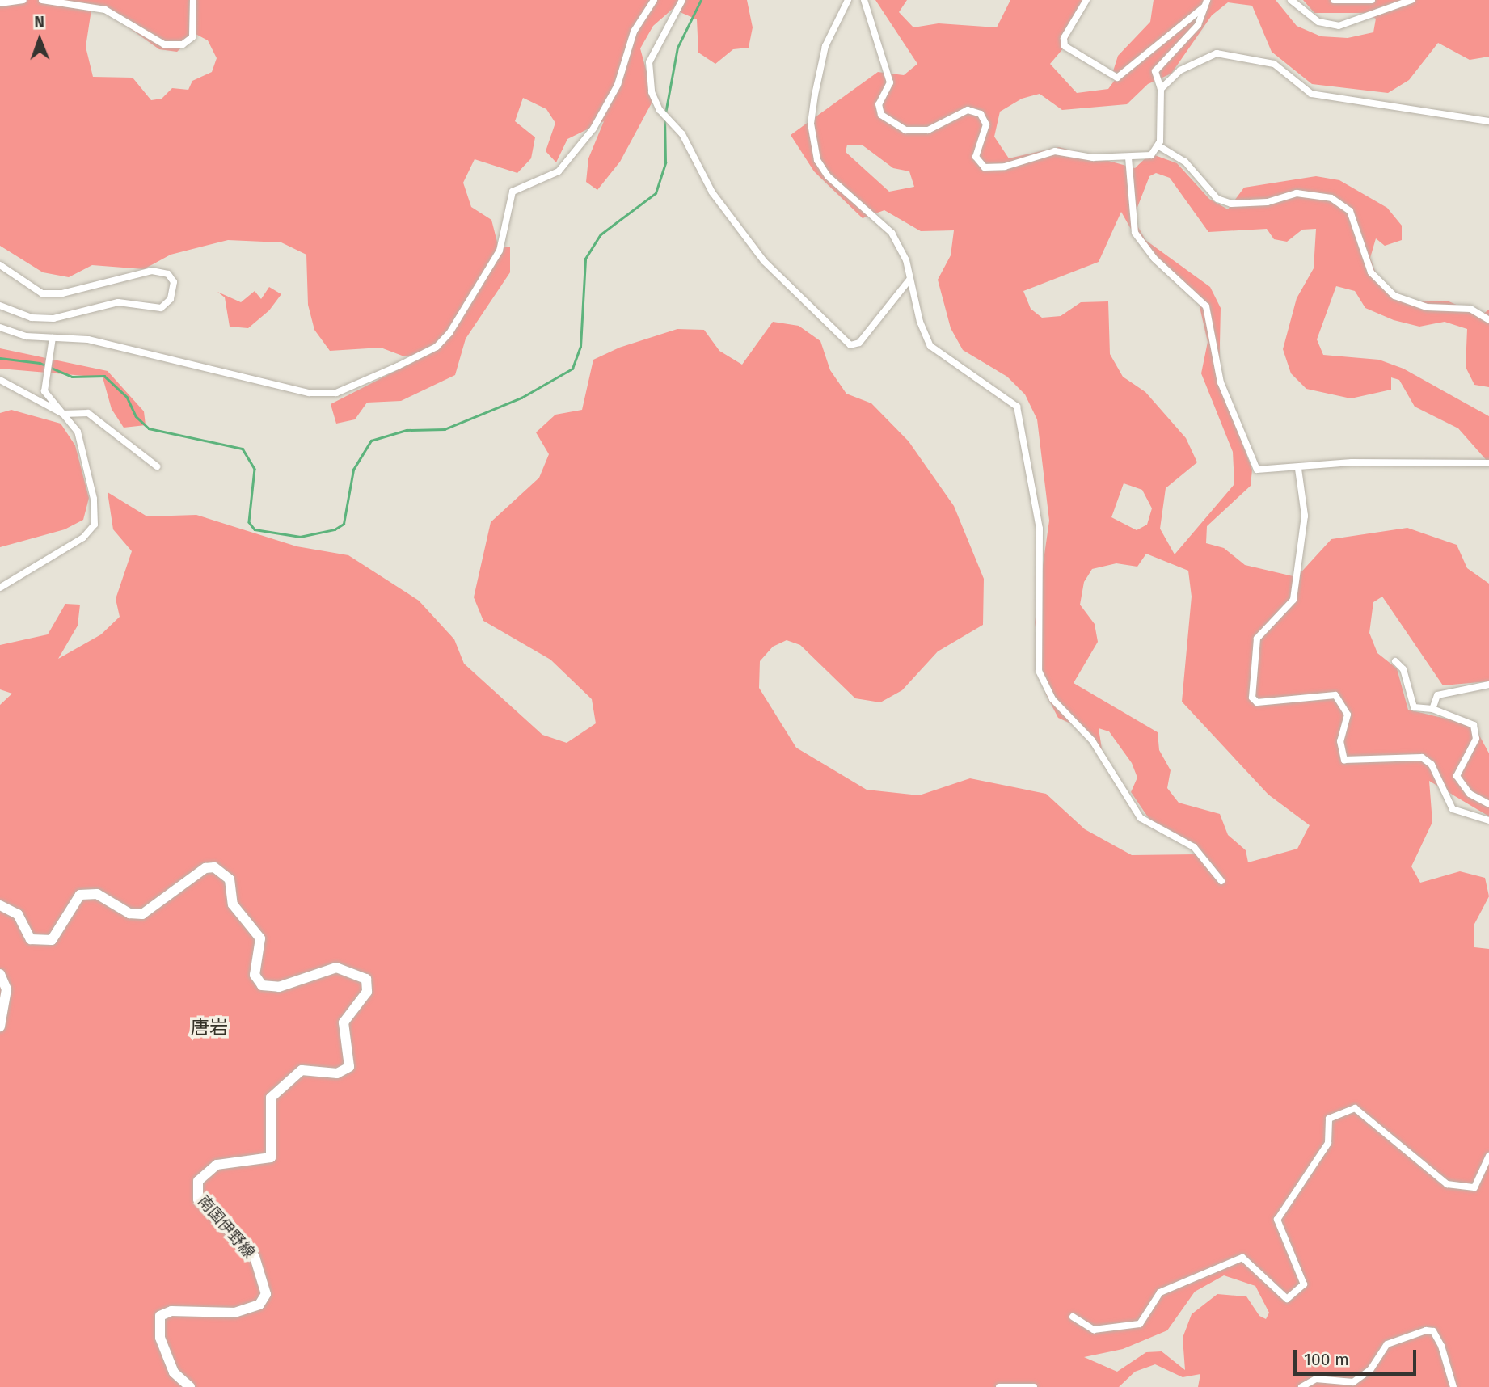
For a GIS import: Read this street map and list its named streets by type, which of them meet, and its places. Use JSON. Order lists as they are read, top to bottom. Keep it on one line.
{"streets":{"main road":["南国伊野線"]},"districts":["唐岩"],"scale_bar":"100 m","north":"top"}
